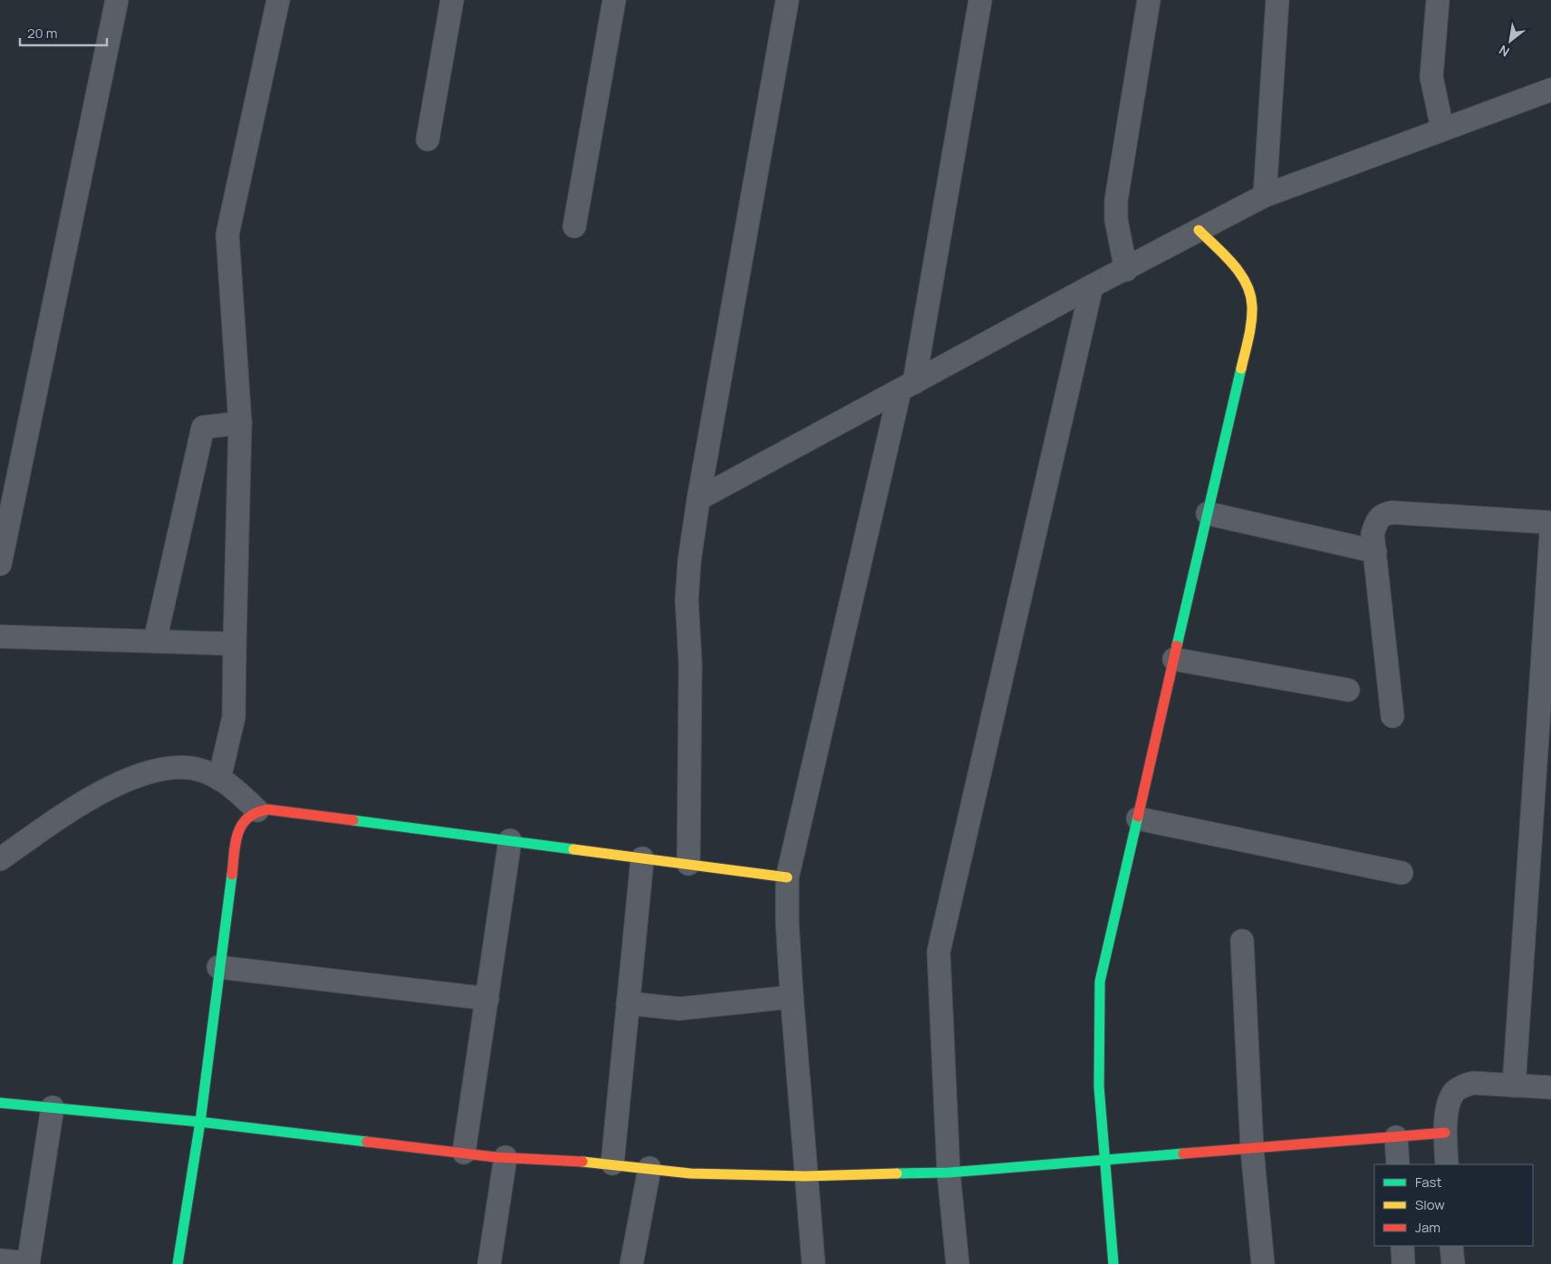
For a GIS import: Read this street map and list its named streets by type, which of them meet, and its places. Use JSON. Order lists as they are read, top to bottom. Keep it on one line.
{"legend":["Fast","Slow","Jam"],"scale_bar":"20 m","north":"bottom left"}
